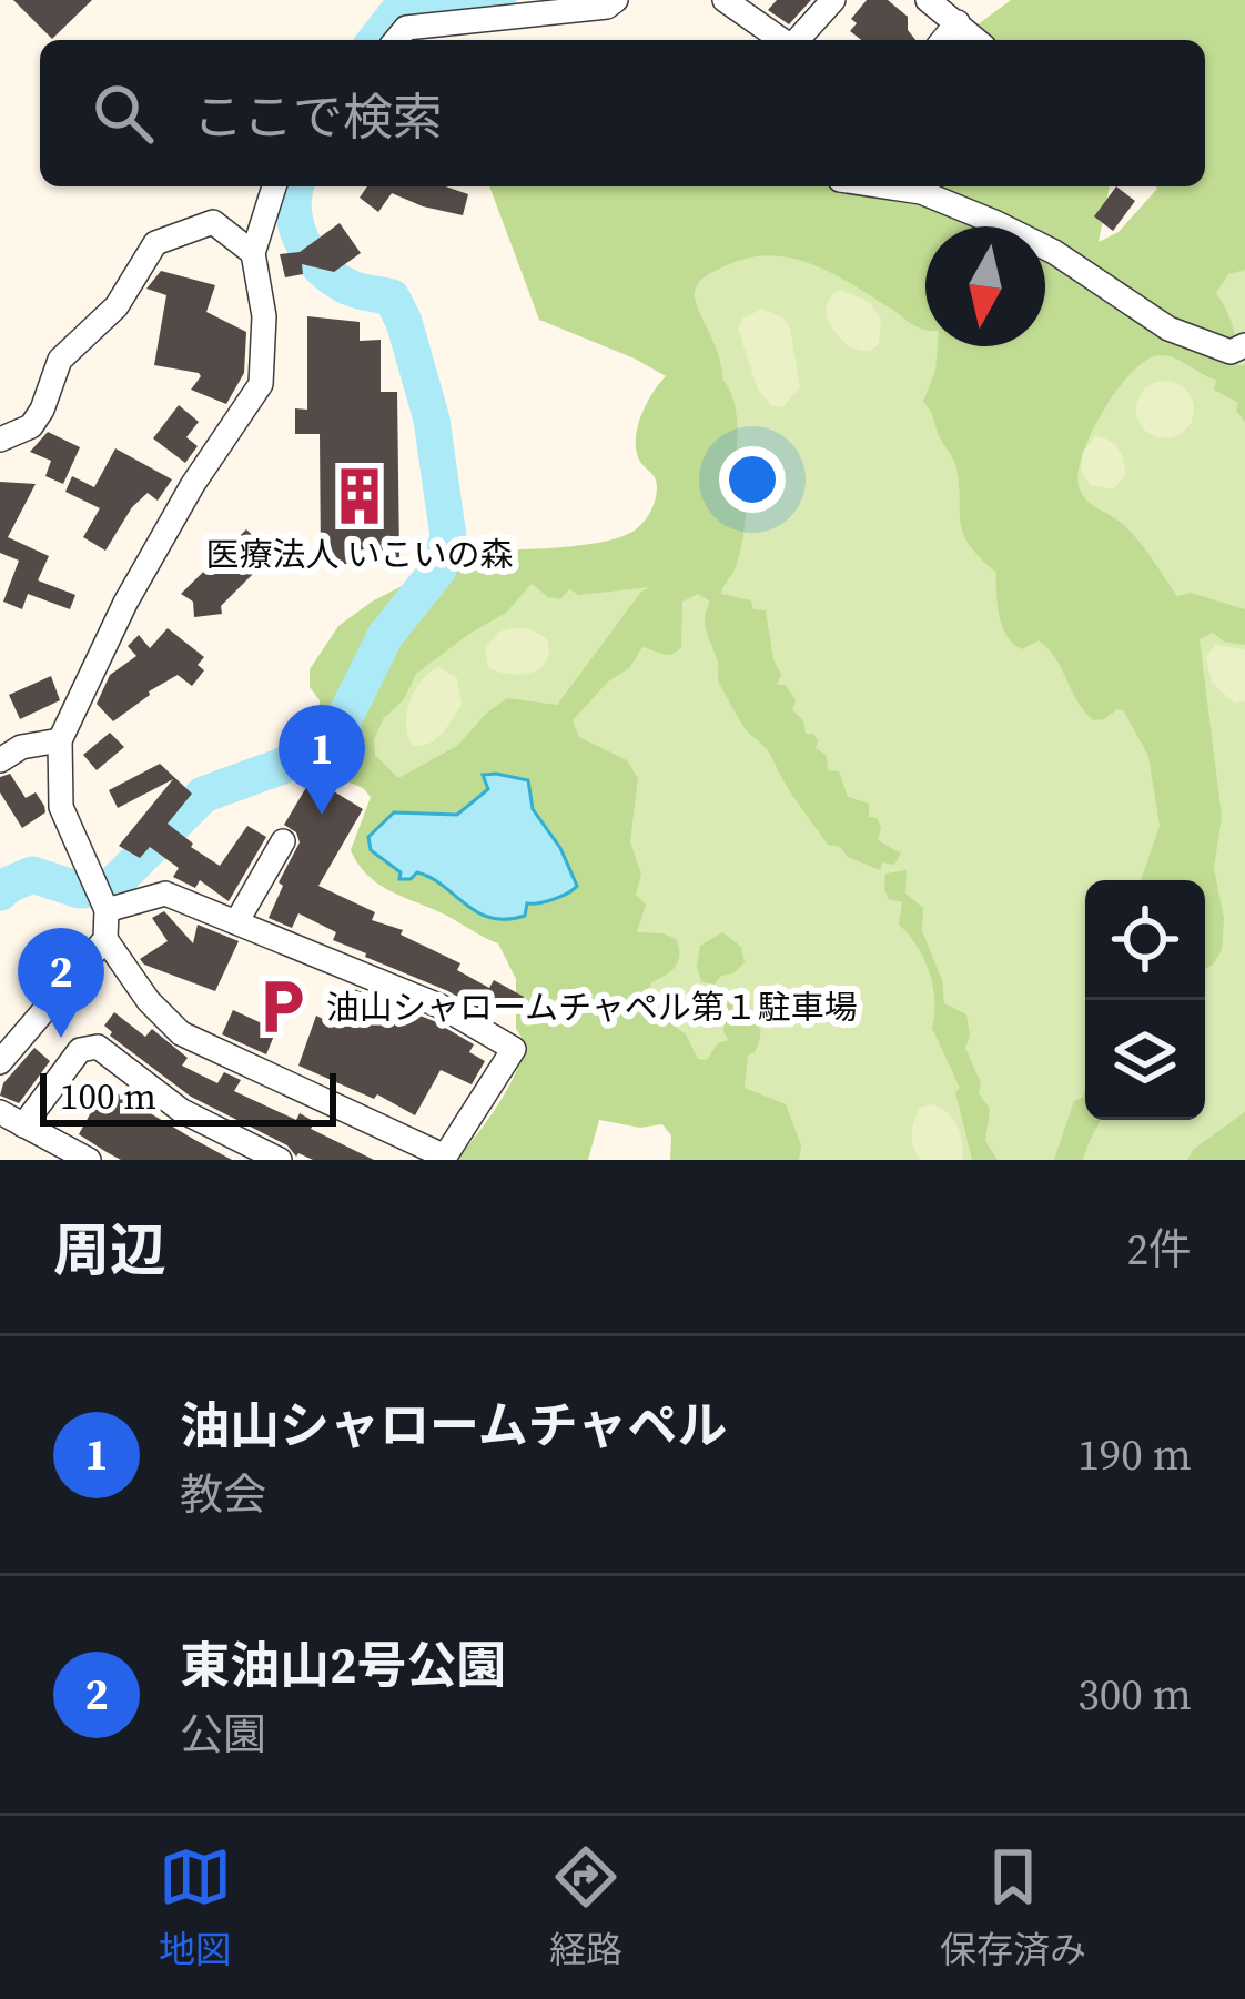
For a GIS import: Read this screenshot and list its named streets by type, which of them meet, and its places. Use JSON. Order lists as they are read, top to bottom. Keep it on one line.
{"places":{"building":["医療法人 いこいの森"],"parking":["油山シャロームチャペル第１駐車場"]},"scale_bar":"100 m","north":"bottom","page":{"search":"ここで検索","pins":["1","2"],"scale":"100 m","heading":["周辺","2件"],"list":[{"mark":"1","name":"油山シャロームチャペル","note":"教会","value":"190 m"},{"mark":"2","name":"東油山2号公園","note":"公園","value":"300 m"}],"nav":["地図","経路","保存済み"]}}
